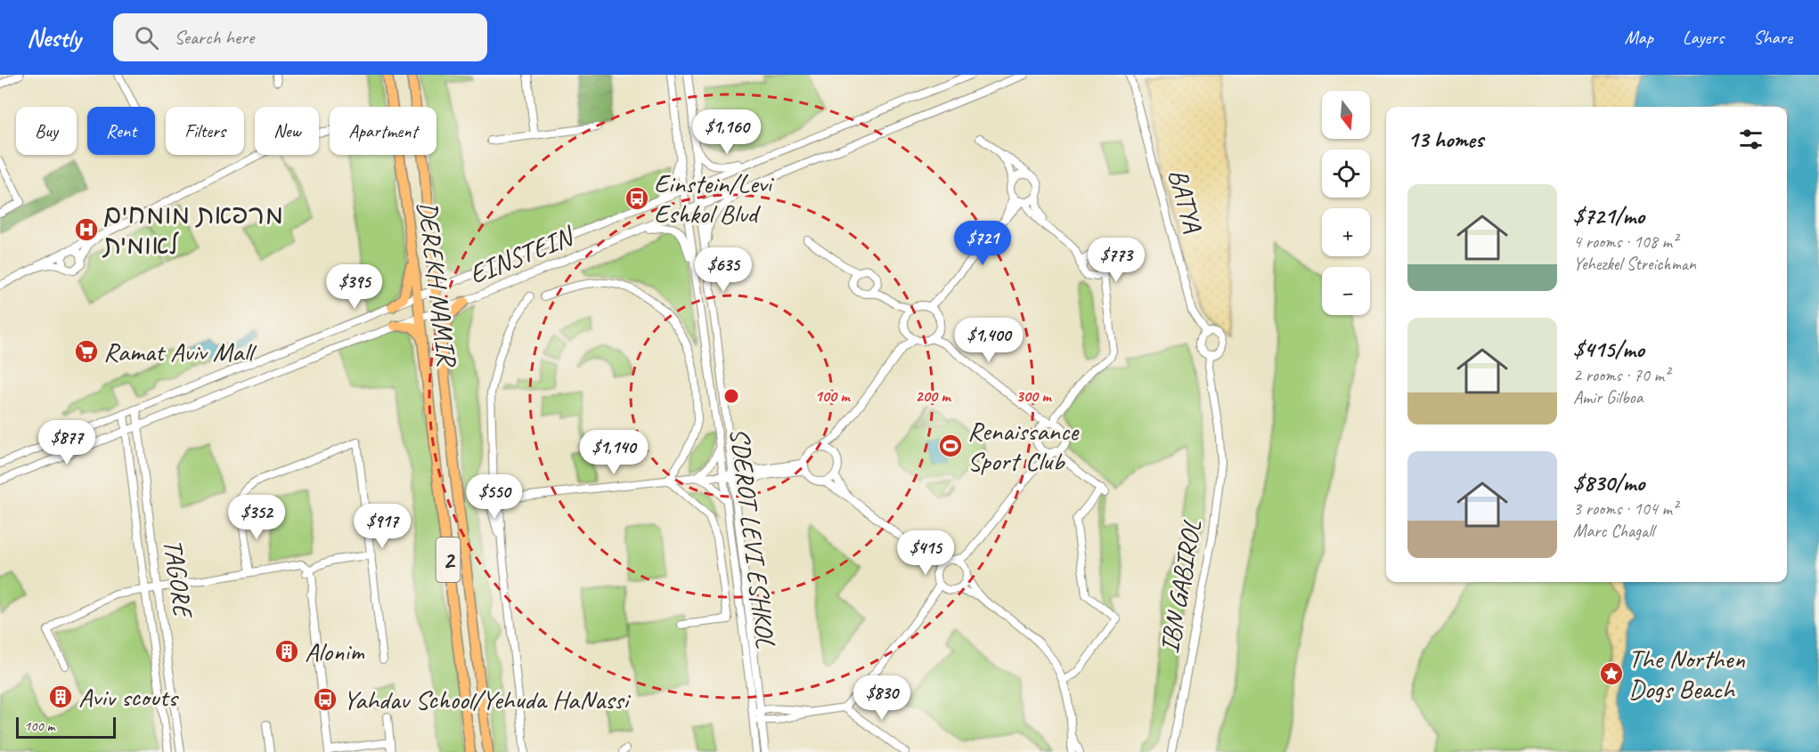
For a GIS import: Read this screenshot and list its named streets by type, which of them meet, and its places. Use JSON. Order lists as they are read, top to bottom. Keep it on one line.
{"streets":{"highway":["DEREKH NAMIR","2"],"street":["BATYA","EINSTEIN","SDEROT LEVI ESHKOL","TAGORE","IBN GABIROL"]},"crossings":[["BATYA","IBN GABIROL"],["EINSTEIN","DEREKH NAMIR"],["EINSTEIN","SDEROT LEVI ESHKOL"],["EINSTEIN","TAGORE"]],"places":{"bus stop":["Einstein/Levi Eshkol Blvd","Yahdav School/Yehuda HaNassi"],"hospital":["מרפאת מומחים לאומית"],"supermarket":["Ramat Aviv Mall"],"sports":["Renaissance Sport Club"],"building":["Alonim","Aviv scouts"],"place":["The Northen Dogs Beach"]},"scale_bar":"100 m","north":"bottom","page":{"header":"Nestly","search":"Search here","nav":["Map","Layers","Share"],"map_buttons":["+","−"],"chip":["Buy","Rent","Filters","New","Apartment"],"heading":"13 homes","price":["$1,160","$721","$773","$635","$395","$1,400","$877","$1,140","$550","$352","$917","$415","$830"],"list":[{"name":"$721/mo","note":"4 rooms · 108 m² · Yehezkel Streichman"},{"name":"$415/mo","note":"2 rooms · 70 m² · Amir Gilboa"},{"name":"$830/mo","note":"3 rooms · 104 m² · Marc Chagall"}],"scale":"100 m"},"rings":["100 m","200 m","300 m"]}
